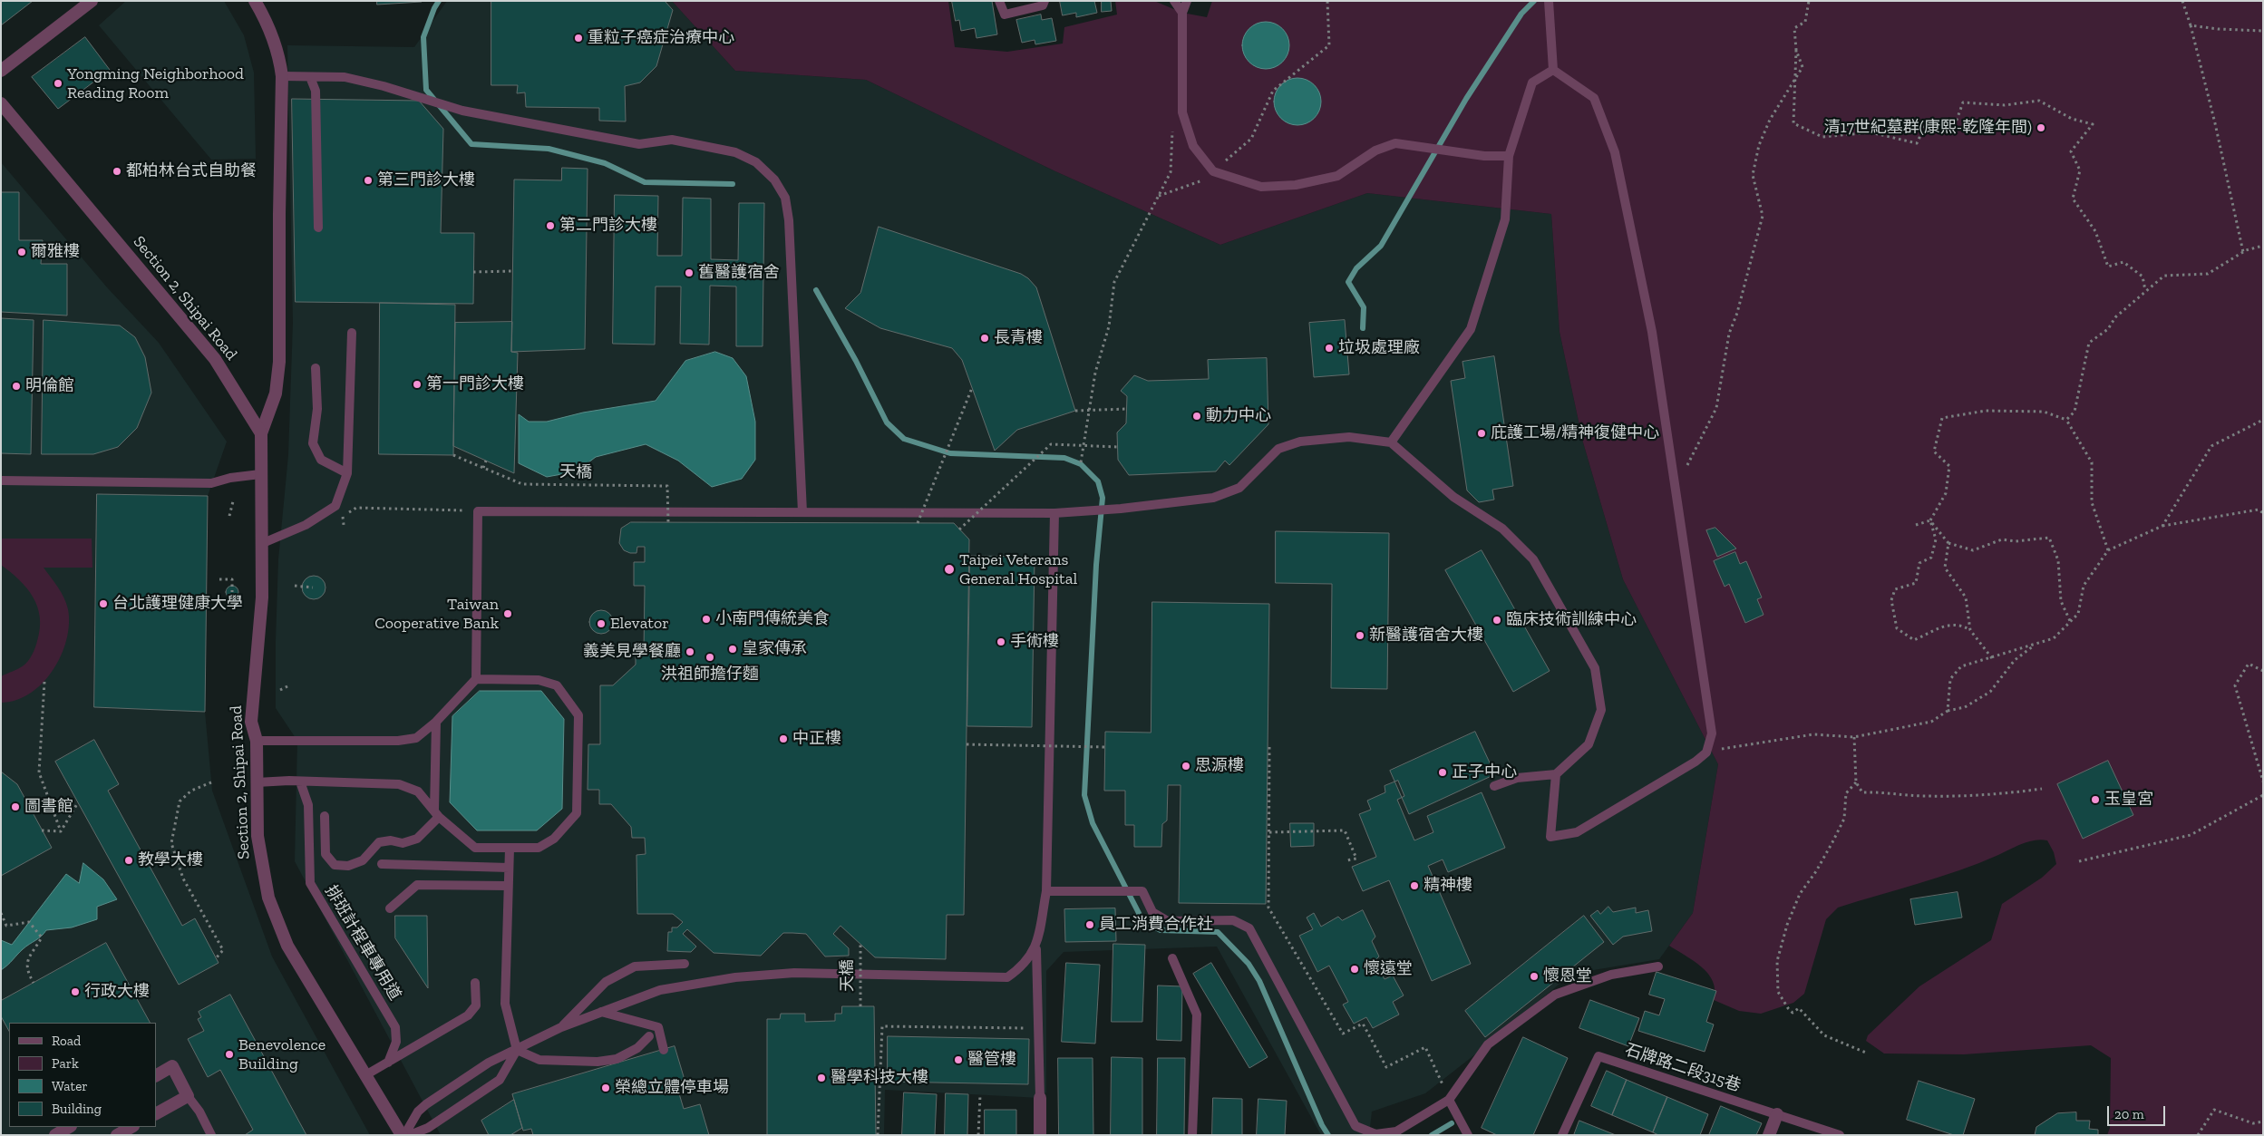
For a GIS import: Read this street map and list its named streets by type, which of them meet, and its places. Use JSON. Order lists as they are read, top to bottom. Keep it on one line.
{"streets":{"street":["Section 2, Shipai Road"],"lane":["排班計程車專用道","石牌路二段315巷"],"path":["天橋"]},"places":["重粒子癌症治療中心","Yongming Neighborhood Reading Room","清17世紀墓群(康熙-乾隆年間)","都柏林台式自助餐","第三門診大樓","第二門診大樓","爾雅樓","舊醫護宿舍","長青樓","垃圾處理廠","第一門診大樓","明倫館","動力中心","庇護工場/精神復健中心","Taipei Veterans General Hospital","台北護理健康大學","Taiwan Cooperative Bank","小南門傳統美食","臨床技術訓練中心","Elevator","新醫護宿舍大樓","手術樓","皇家傳承","義美見學餐廳","洪祖師擔仔麵","中正樓","思源樓","正子中心","玉皇宮","圖書館","教學大樓","精神樓","員工消費合作社","懷遠堂","懷恩堂","行政大樓","Benevolence Building","醫管樓","醫學科技大樓","榮總立體停車場"],"legend":["Road","Park","Water","Building"],"scale_bar":"20 m"}
